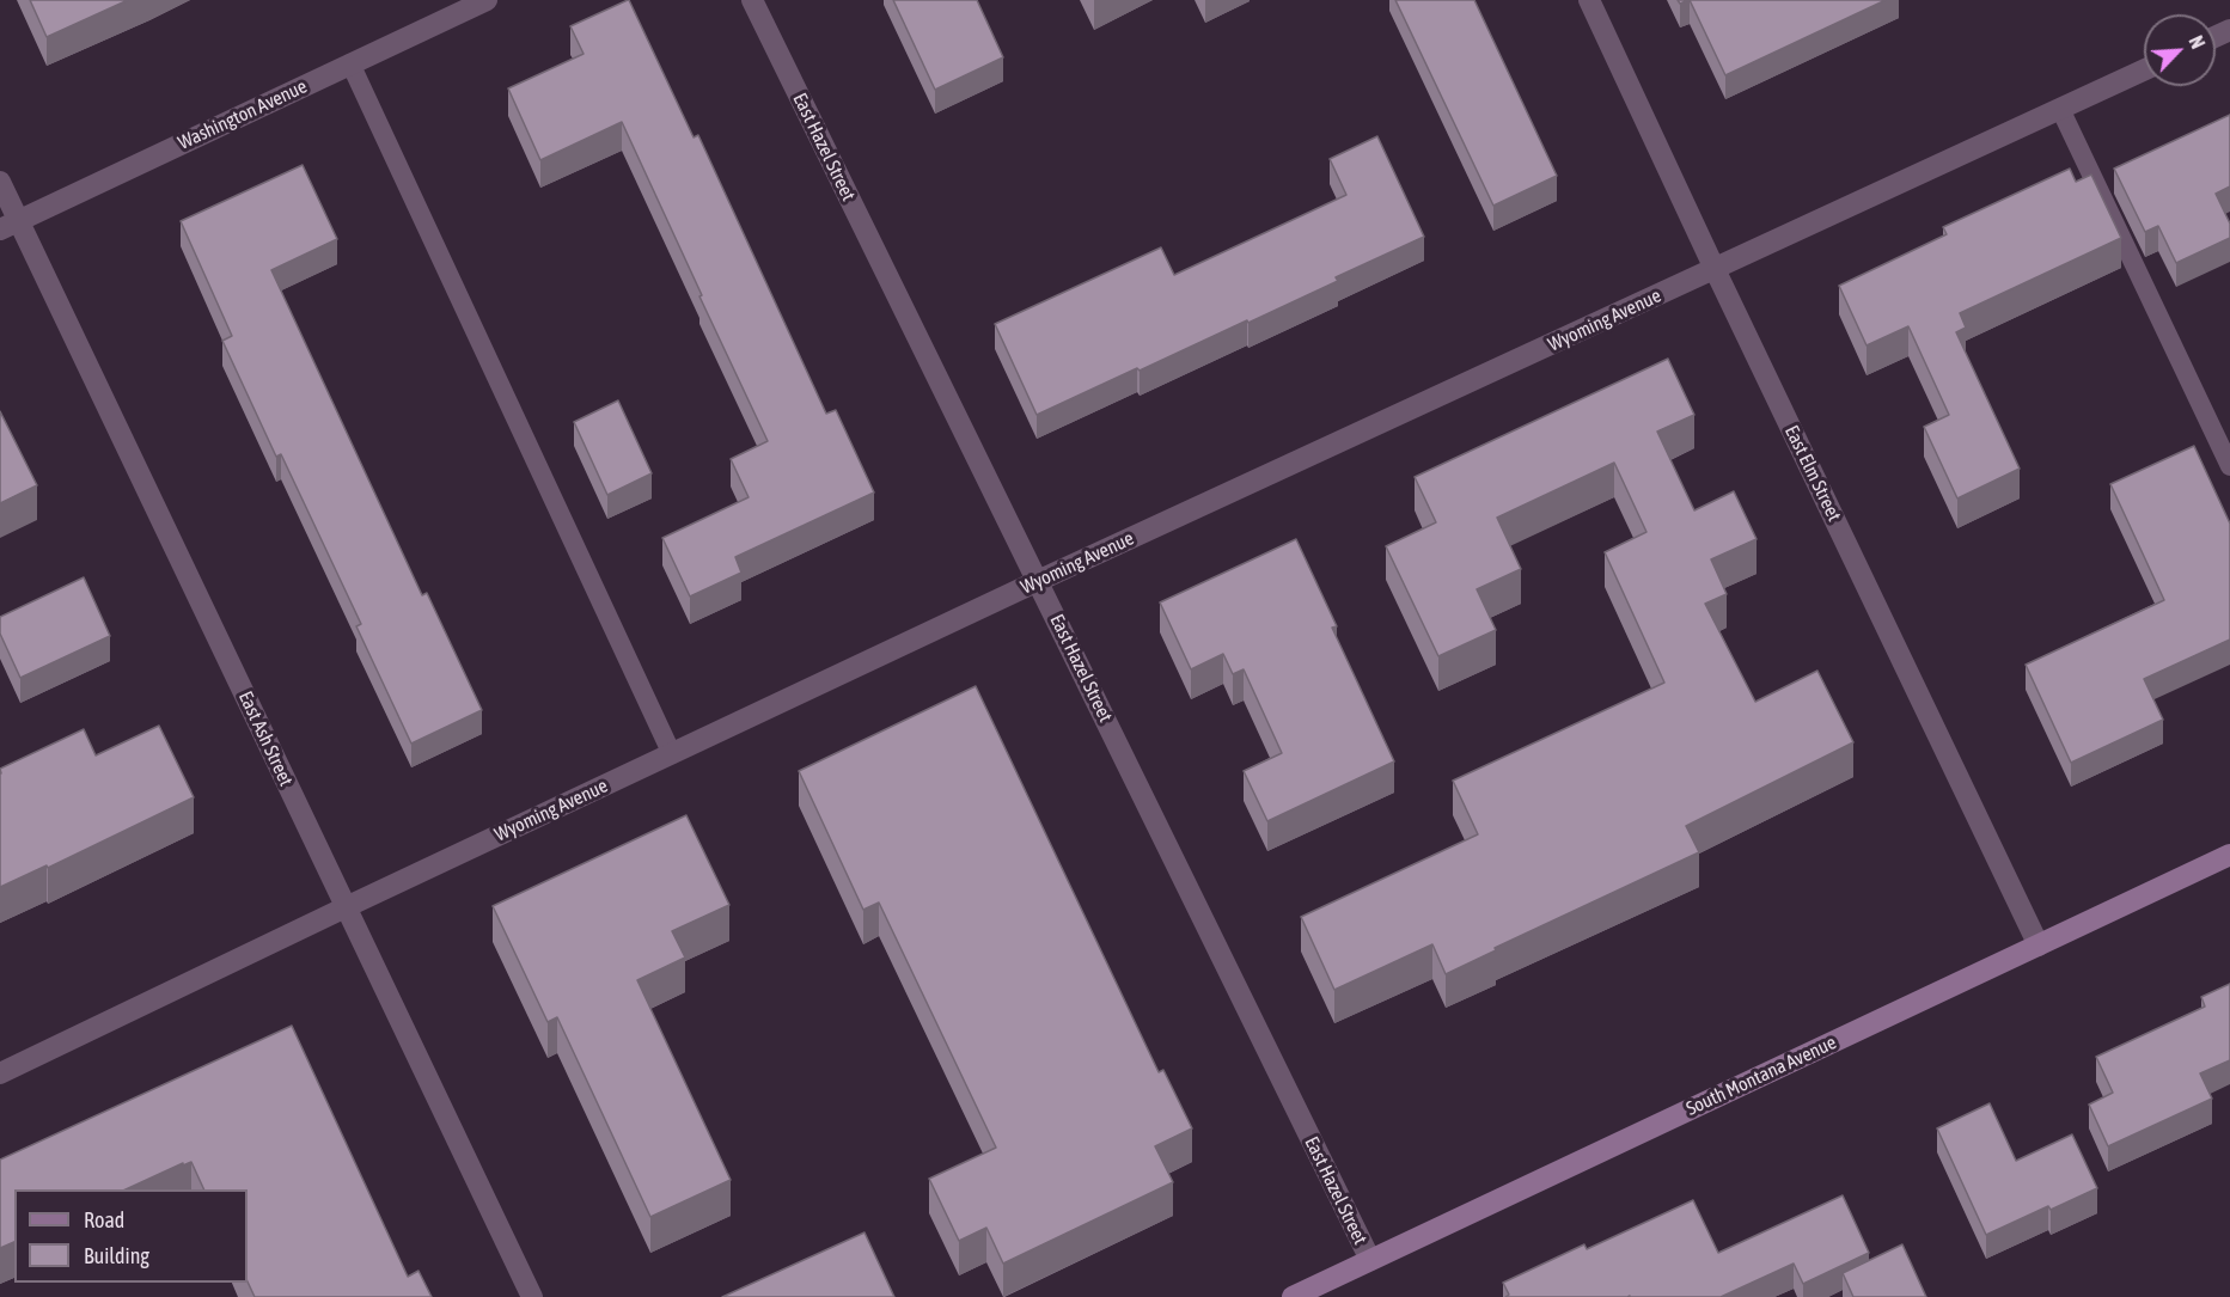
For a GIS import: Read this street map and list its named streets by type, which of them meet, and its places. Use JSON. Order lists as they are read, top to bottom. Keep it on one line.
{"streets":{"street":["Washington Avenue","East Hazel Street","Wyoming Avenue","East Elm Street","East Ash Street","South Montana Avenue"]},"crossings":[["Washington Avenue","East Ash Street"],["East Hazel Street","Wyoming Avenue"],["East Hazel Street","South Montana Avenue"],["Wyoming Avenue","East Elm Street"],["Wyoming Avenue","East Ash Street"],["East Elm Street","South Montana Avenue"]],"legend":["Road","Building"],"north":"top right"}
